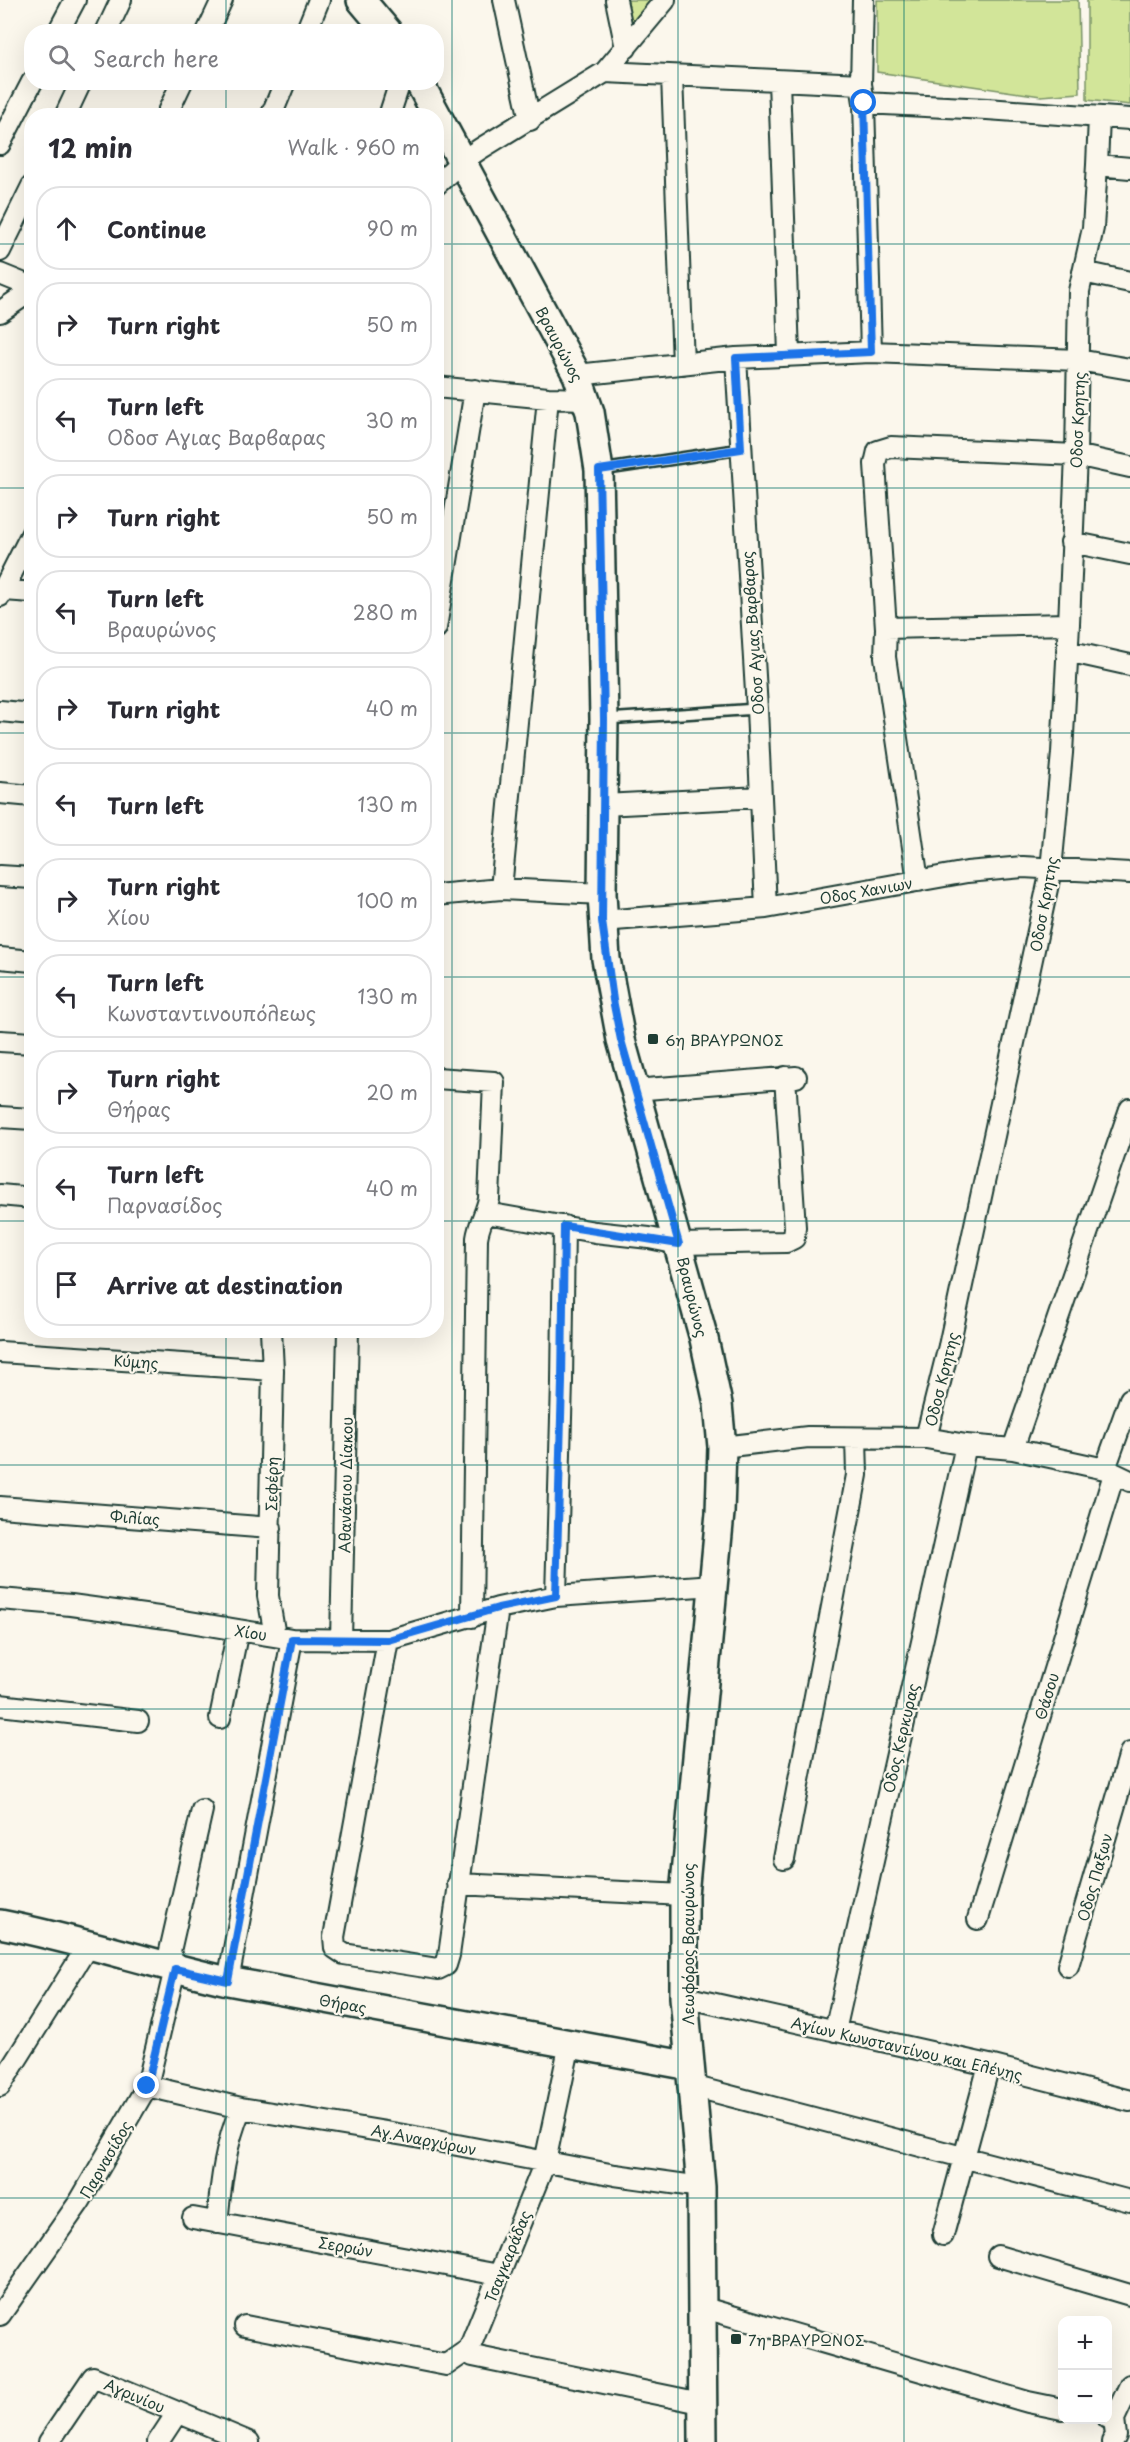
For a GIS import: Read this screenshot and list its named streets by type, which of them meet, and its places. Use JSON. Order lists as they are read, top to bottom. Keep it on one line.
{"streets":{"main road":["Βραυρώνος","Λεωφόρος Βραυρώνος","Θήρας"],"street":["Οδοσ Κρητης","Οδοσ Αγιας Βαρβαρας","Οδος Χανιων","Κύμης","Σεφέρη","Αθανάσιου Δίακου","Φιλίας","Χίου","Θάσου","Οδος Κερκυρας","Οδος Παξων","Αγίων Κωνσταντίνου και Ελένης","Αγ.Αναργύρων","Παρνασίδος","Σερρών","Τσαγκαράδας","Αγρινίου"]},"crossings":[["Βραυρώνος","Οδος Χανιων"],["Βραυρώνος","Λεωφόρος Βραυρώνος"],["Οδοσ Κρητης","Οδος Χανιων"],["Οδοσ Αγιας Βαρβαρας","Οδος Χανιων"],["Κύμης","Σεφέρη"],["Σεφέρη","Φιλίας"],["Σεφέρη","Χίου"],["Αθανάσιου Δίακου","Χίου"],["Χίου","Λεωφόρος Βραυρώνος"],["Οδος Κερκυρας","Αγίων Κωνσταντίνου και Ελένης"],["Λεωφόρος Βραυρώνος","Θήρας"],["Λεωφόρος Βραυρώνος","Αγίων Κωνσταντίνου και Ελένης"],["Λεωφόρος Βραυρώνος","Αγ.Αναργύρων"],["Θήρας","Παρνασίδος"],["Θήρας","Τσαγκαράδας"],["Αγ.Αναργύρων","Παρνασίδος"],["Αγ.Αναργύρων","Τσαγκαράδας"],["Σερρών","Τσαγκαράδας"]],"places":{"transit":["6η ΒΡΑΥΡΩΝΟΣ","7η ΒΡΑΥΡΩΝΟΣ"]},"page":{"search":"Search here","heading":["12 min","Walk · 960 m"],"list":[["Continue","90 m"],["Turn right","50 m"],["Turn left","Οδοσ Αγιας Βαρβαρας","30 m"],["Turn right","50 m"],["Turn left","Βραυρώνος","280 m"],["Turn right","40 m"],["Turn left","130 m"],["Turn right","Χίου","100 m"],["Turn left","Κωνσταντινουπόλεως","130 m"],["Turn right","Θήρας","20 m"],["Turn left","Παρνασίδος","40 m"],"Arrive at destination"],"map_buttons":["+","−"]}}
